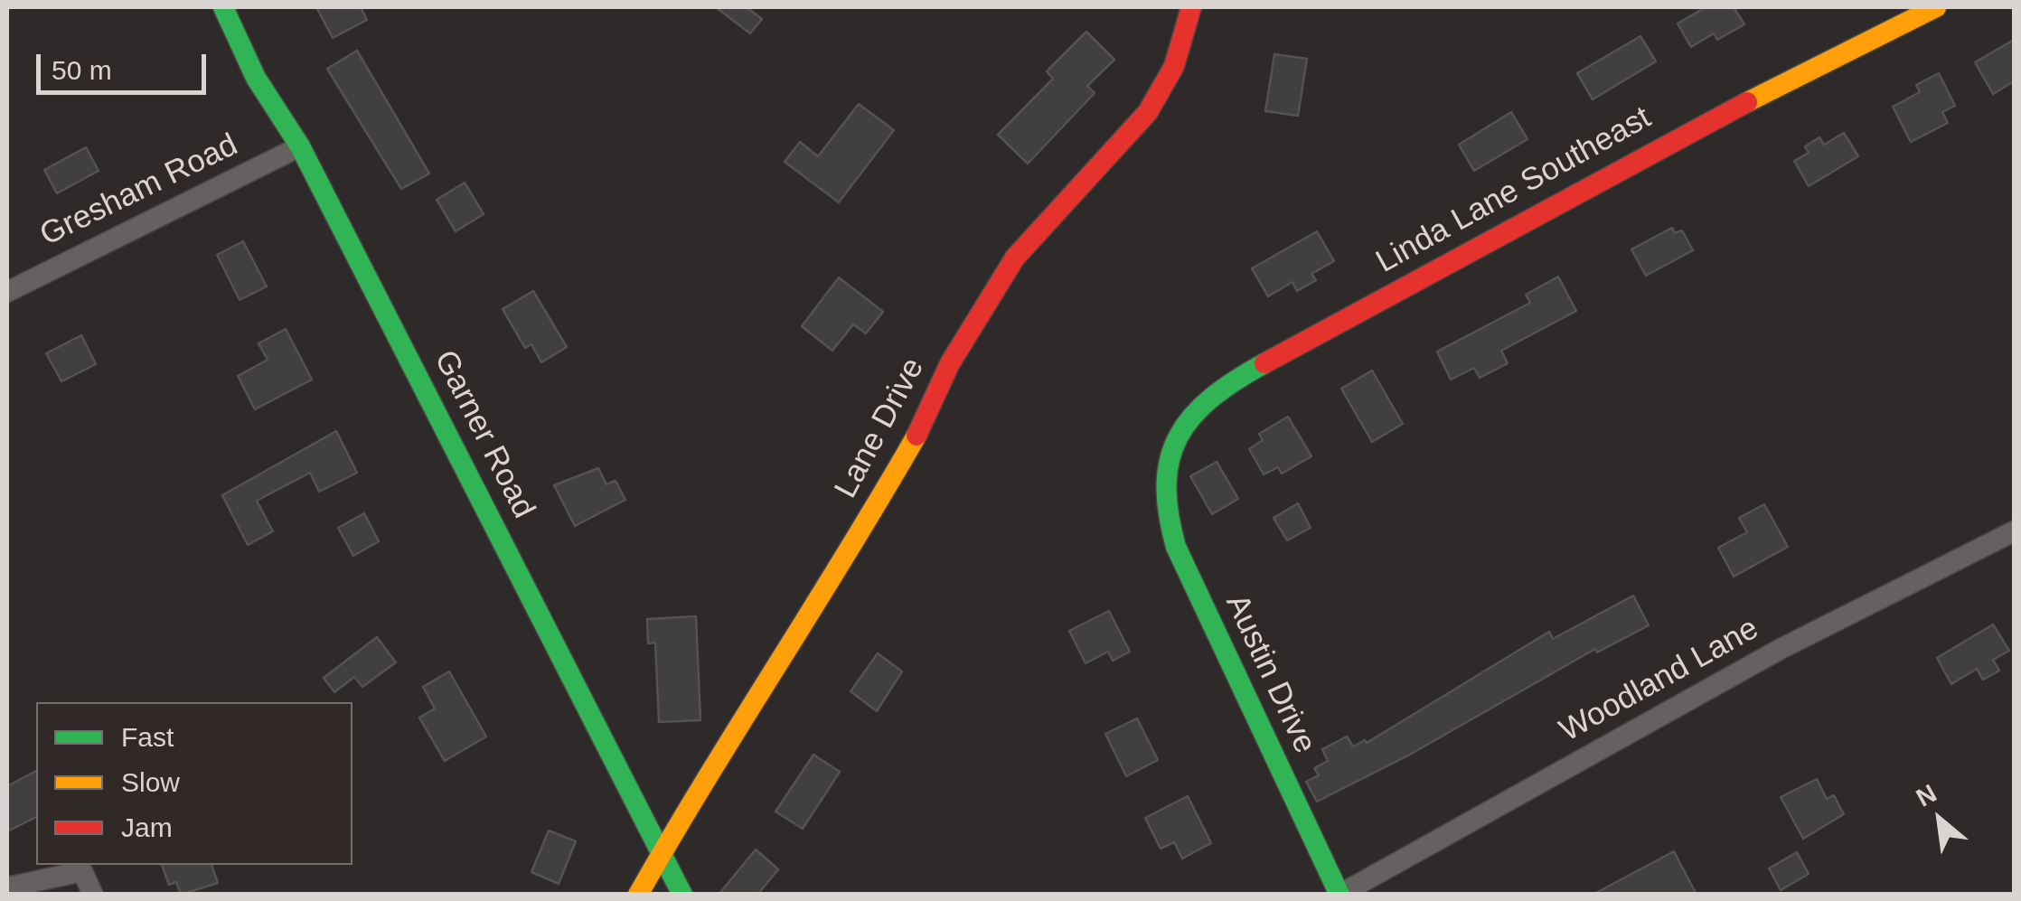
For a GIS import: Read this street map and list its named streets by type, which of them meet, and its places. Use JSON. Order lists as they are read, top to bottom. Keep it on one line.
{"streets":{"street":["Gresham Road","Linda Lane Southeast","Lane Drive","Garner Road","Austin Drive","Woodland Lane"]},"crossings":[["Gresham Road","Garner Road"],["Linda Lane Southeast","Austin Drive"],["Lane Drive","Garner Road"],["Austin Drive","Woodland Lane"]],"legend":["Fast","Slow","Jam"],"scale_bar":"50 m","north":"top left"}
